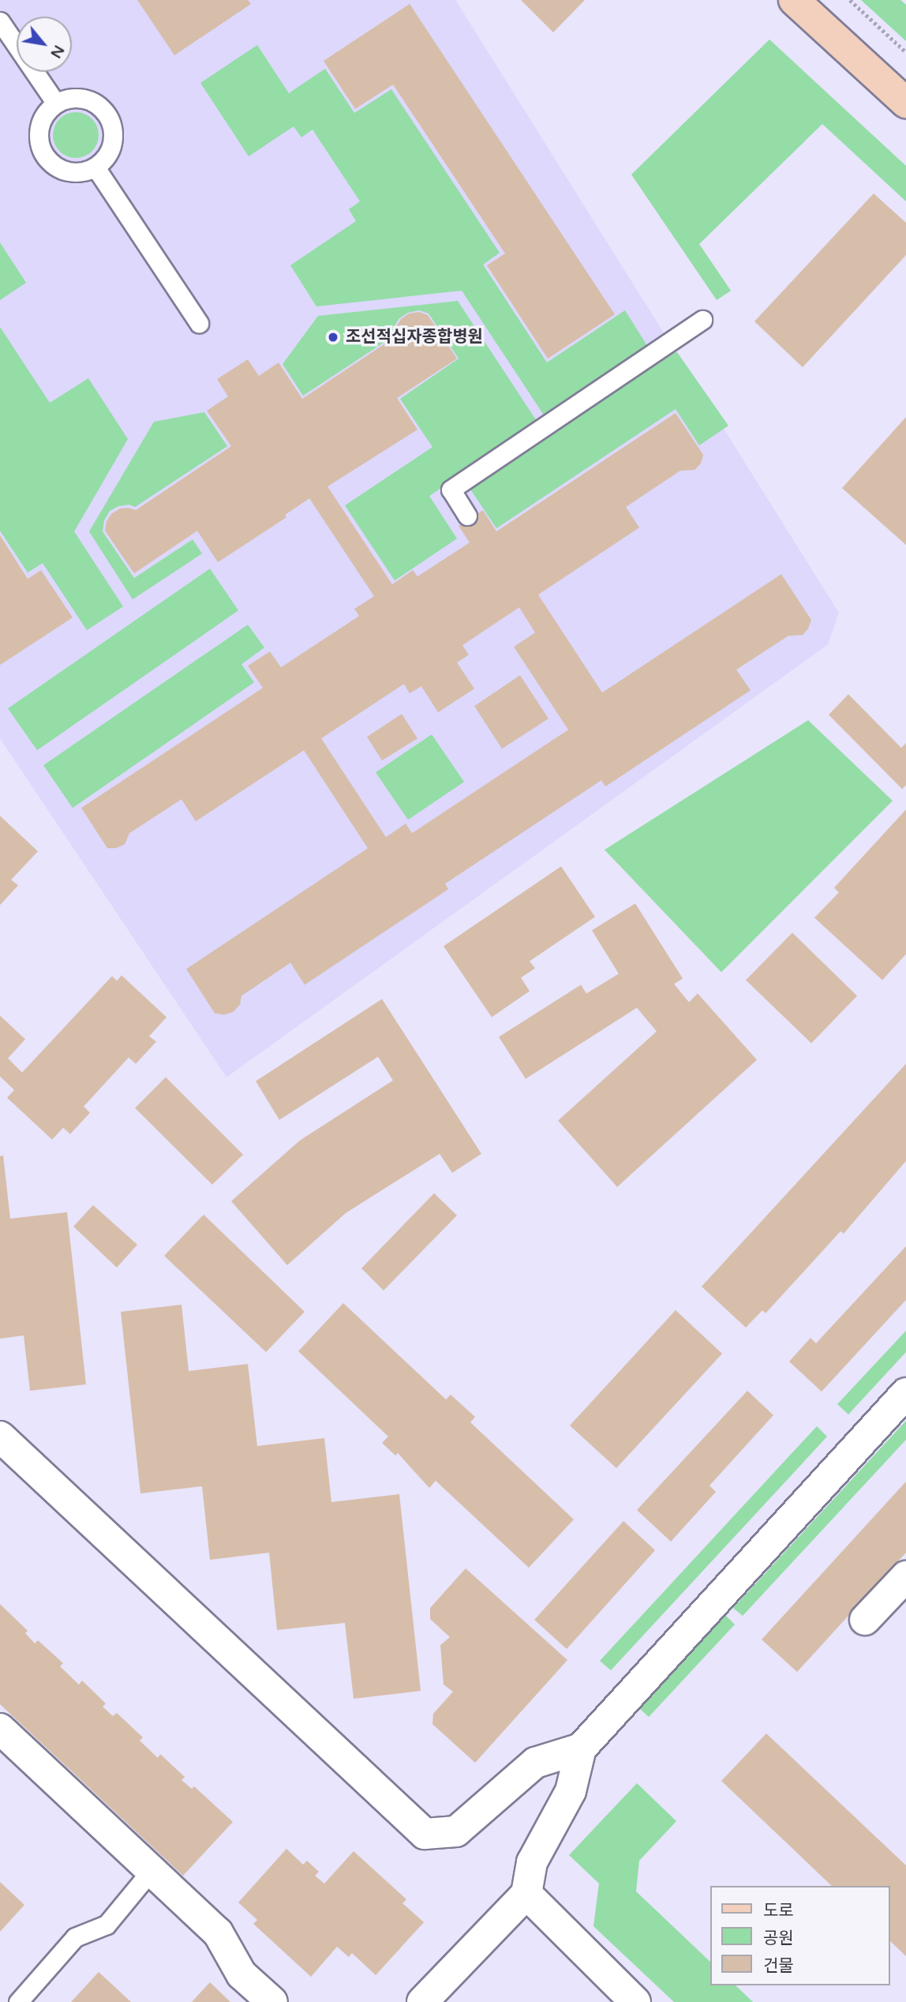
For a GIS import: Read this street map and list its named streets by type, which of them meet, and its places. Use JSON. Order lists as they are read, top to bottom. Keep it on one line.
{"places":["조선적십자종합병원"],"legend":["도로","공원","건물"],"north":"bottom right"}
